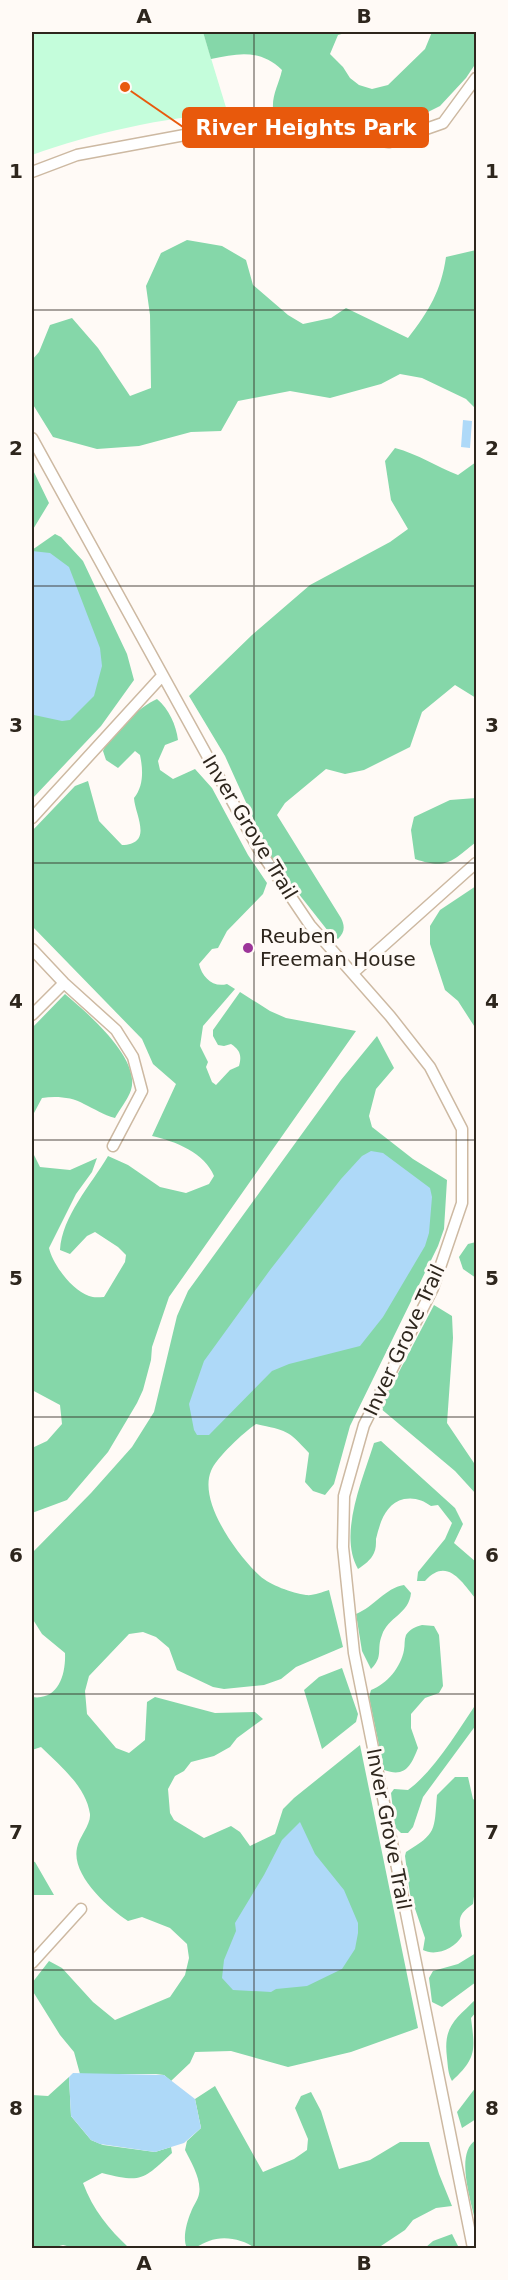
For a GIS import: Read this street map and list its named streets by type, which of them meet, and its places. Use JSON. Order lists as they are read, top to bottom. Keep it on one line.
{"streets":{"street":["Inver Grove Trail"]},"places":["River Heights Park","Reuben Freeman House"],"grid":{"columns":["A","B"],"rows":["1","2","3","4","5","6","7","8"]}}
